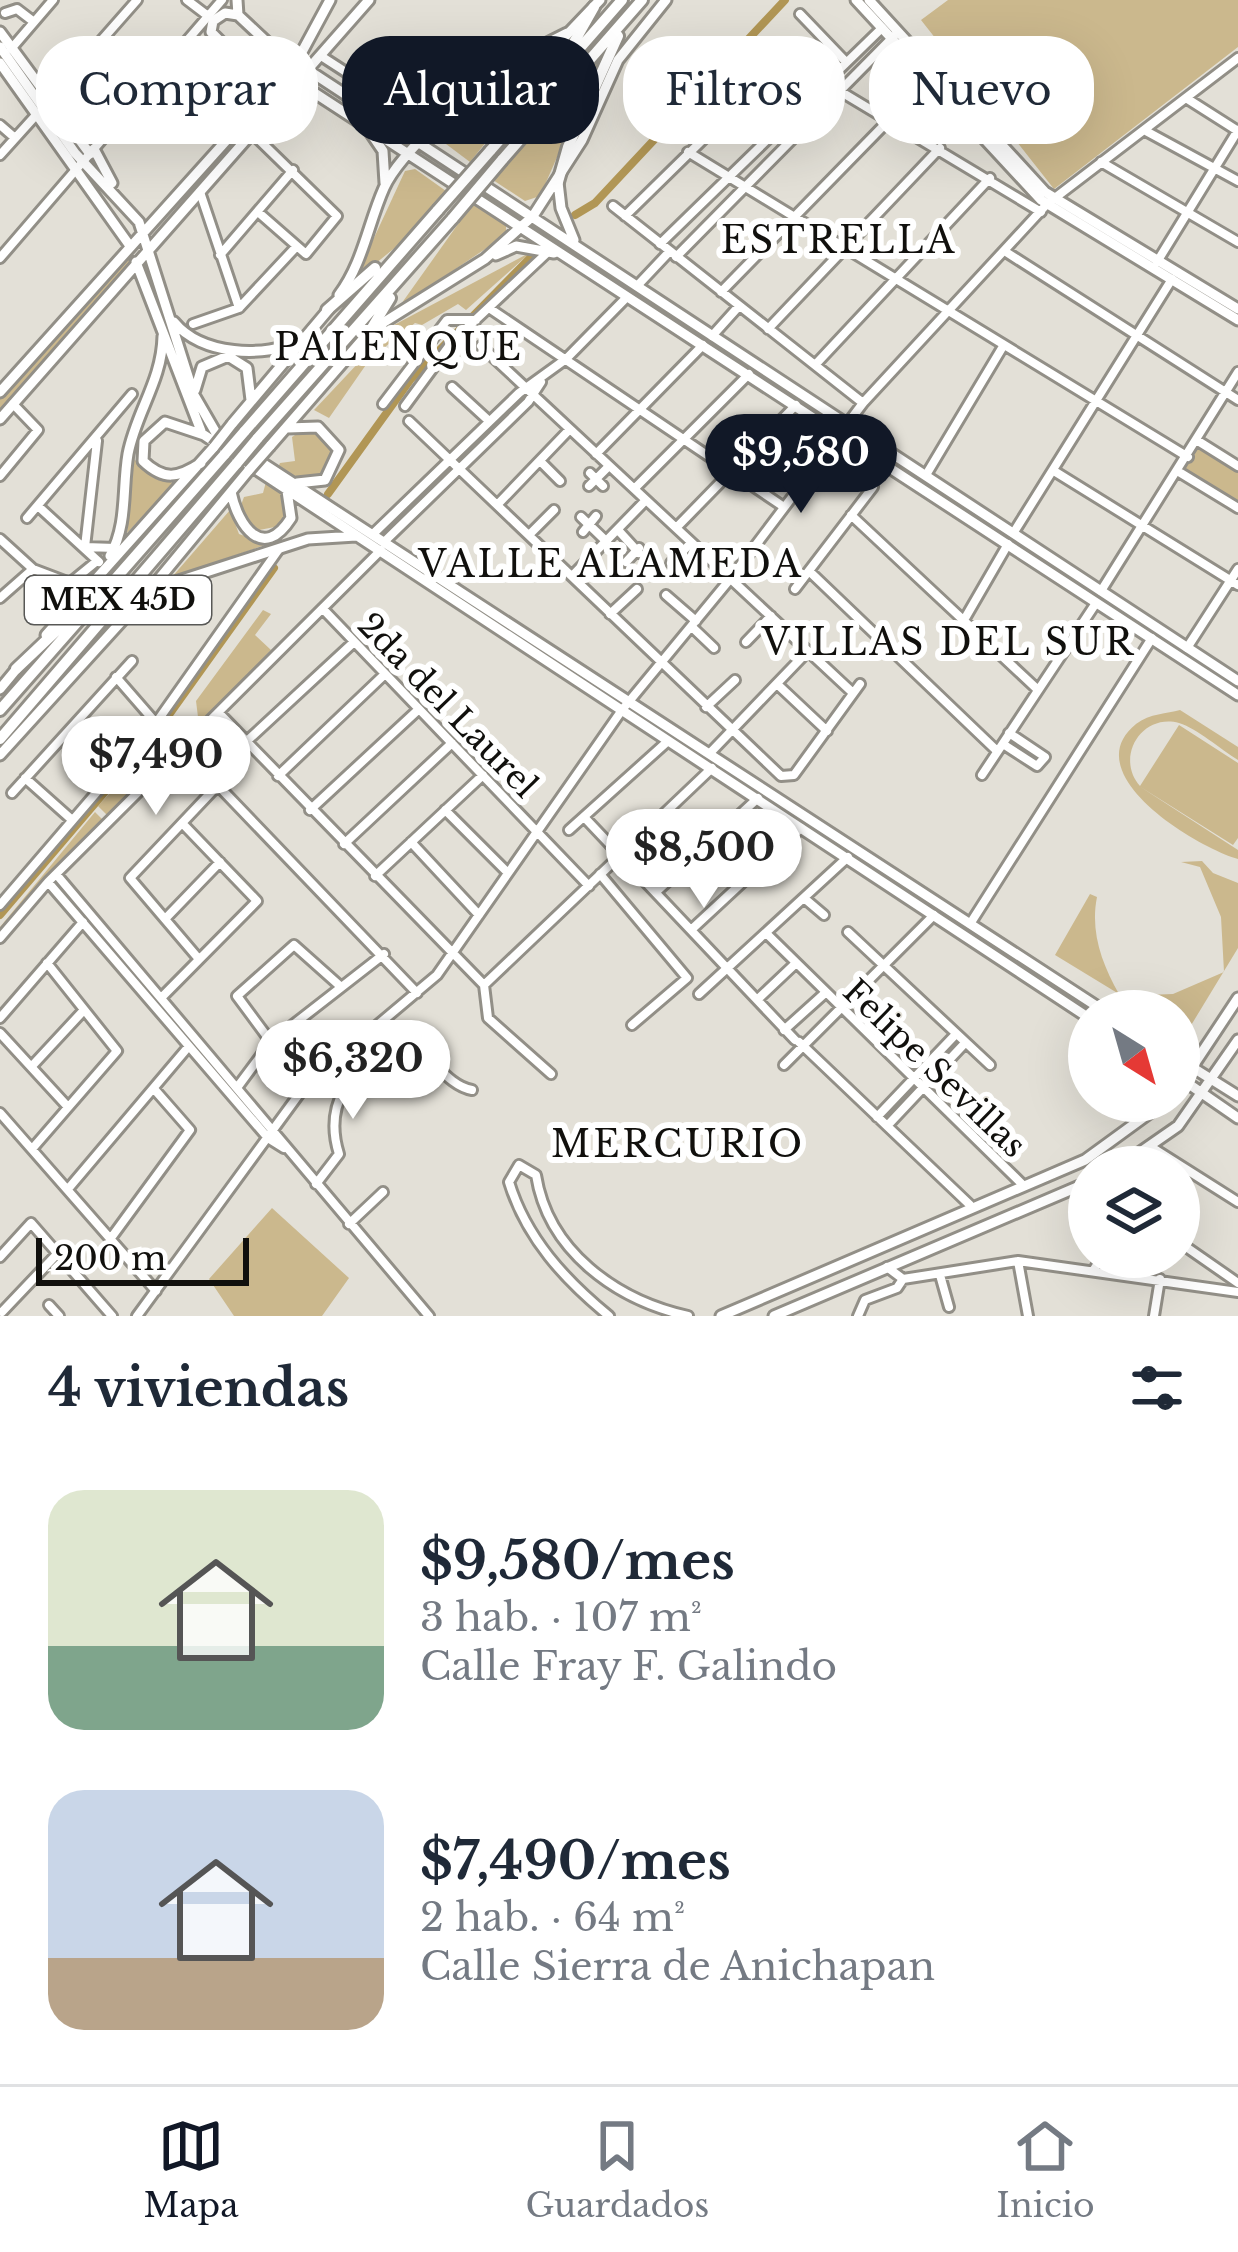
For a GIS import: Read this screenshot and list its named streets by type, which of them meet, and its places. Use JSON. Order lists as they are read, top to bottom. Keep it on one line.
{"streets":{"highway":["MEX 45D"],"street":["2da del Laurel","Felipe Sevillas"]},"districts":["ESTRELLA","PALENQUE","VALLE ALAMEDA","VILLAS DEL SUR","MERCURIO"],"scale_bar":"200 m","north":"bottom right","page":{"chip":["Comprar","Alquilar","Filtros","Nuevo"],"price":["$9,580","$7,490","$8,500","$6,320"],"scale":"200 m","heading":"4 viviendas","list":[{"name":"$9,580/mes","note":"3 hab. · 107 m² · Calle Fray F. Galindo"},{"name":"$7,490/mes","note":"2 hab. · 64 m² · Calle Sierra de Anichapan"}],"tabs":["Mapa","Guardados","Inicio"]}}
